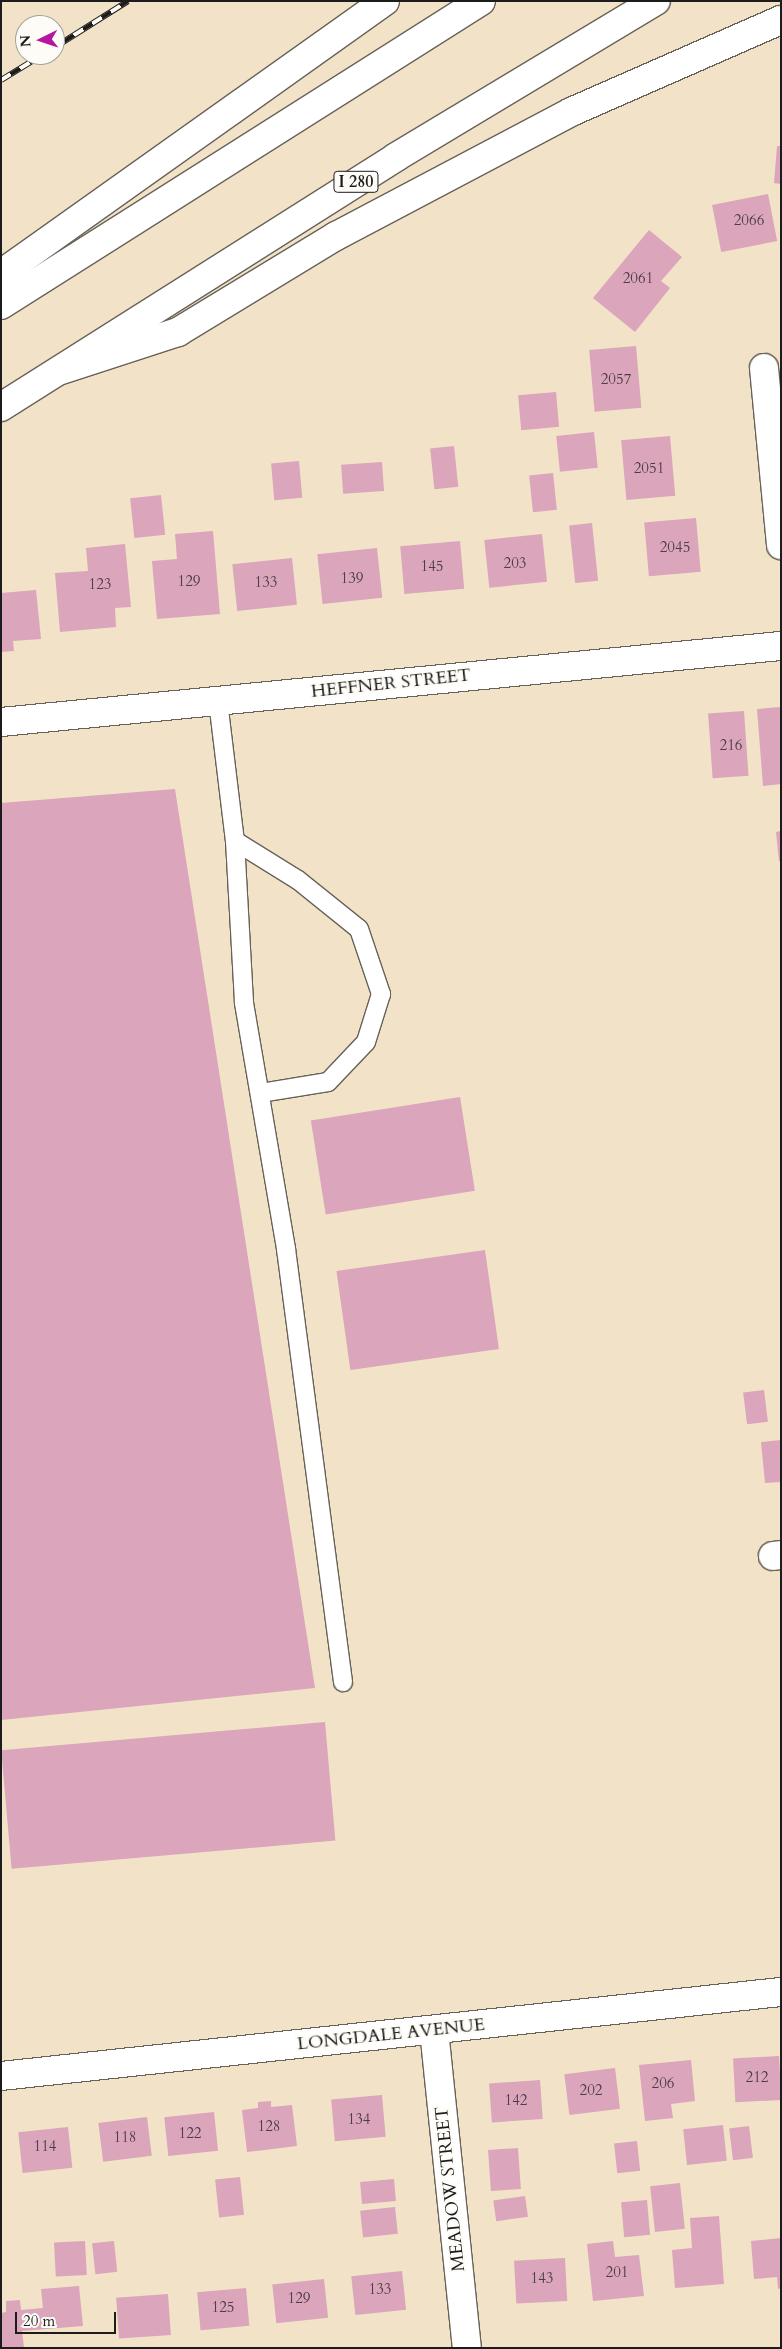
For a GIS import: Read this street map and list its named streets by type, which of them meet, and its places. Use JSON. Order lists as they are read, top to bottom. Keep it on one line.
{"streets":{"main road":["I 280","HEFFNER STREET","LONGDALE AVENUE","MEADOW STREET"]},"crossings":[["LONGDALE AVENUE","MEADOW STREET"]],"house_numbers":["2066","2061","2057","2051","2045","203","145","139","129","133","123","216","212","206","202","142","134","128","122","118","114","201","143","133","129","125"],"scale_bar":"20 m","north":"left"}
